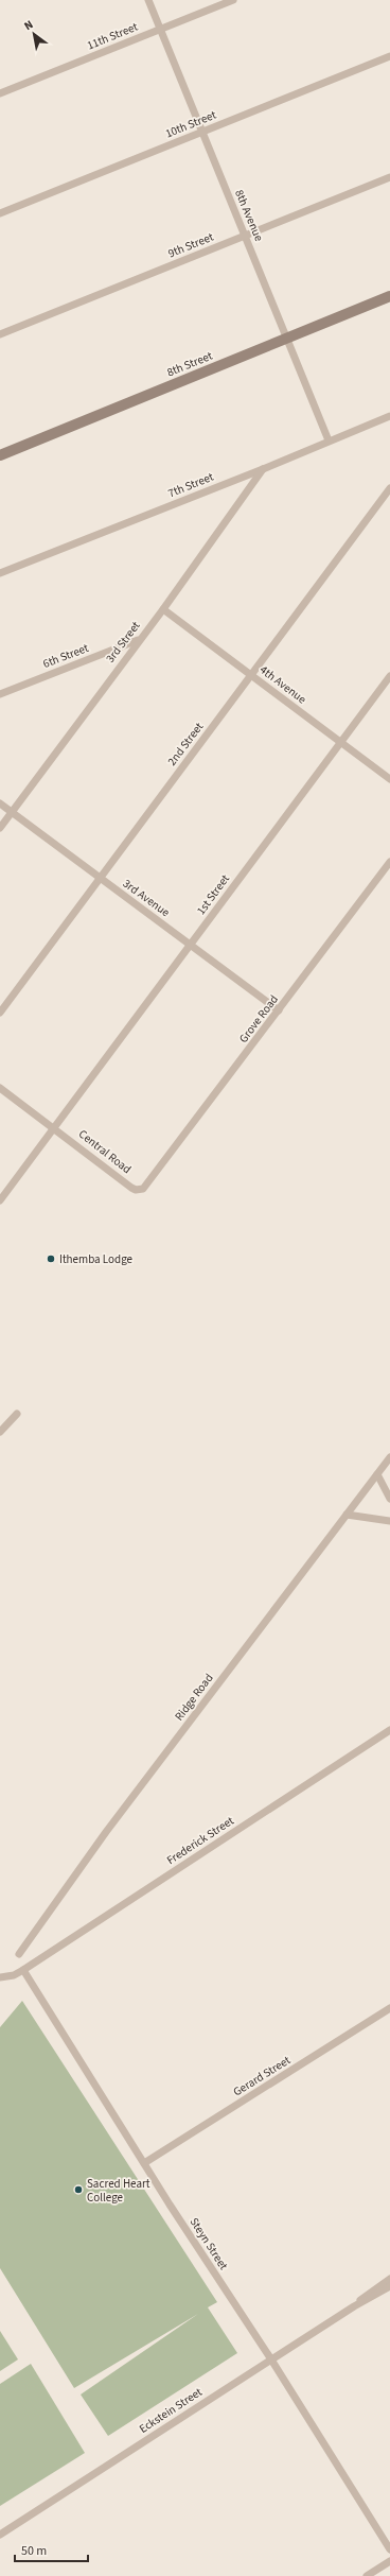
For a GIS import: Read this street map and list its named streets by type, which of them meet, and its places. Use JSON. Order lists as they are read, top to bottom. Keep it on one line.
{"streets":{"main road":["8th Street"],"street":["11th Street","10th Street","8th Avenue","9th Street","7th Street","3rd Street","6th Street","4th Avenue","2nd Street","1st Street","3rd Avenue","Grove Road","Central Road","Ridge Road","Frederick Street","Gerard Street","Steyn Street","Eckstein Street"]},"crossings":[["11th Street","8th Avenue"],["10th Street","8th Avenue"],["8th Avenue","9th Street"],["8th Avenue","8th Street"],["8th Avenue","7th Street"],["7th Street","3rd Street"],["3rd Street","6th Street"],["3rd Street","4th Avenue"],["3rd Street","3rd Avenue"],["4th Avenue","2nd Street"],["4th Avenue","1st Street"],["2nd Street","3rd Avenue"],["1st Street","3rd Avenue"],["1st Street","Central Road"],["3rd Avenue","Grove Road"],["Grove Road","Central Road"],["Frederick Street","Steyn Street"],["Gerard Street","Steyn Street"],["Steyn Street","Eckstein Street"]],"places":["Ithemba Lodge","Sacred Heart College"],"scale_bar":"50 m","north":"top left"}
